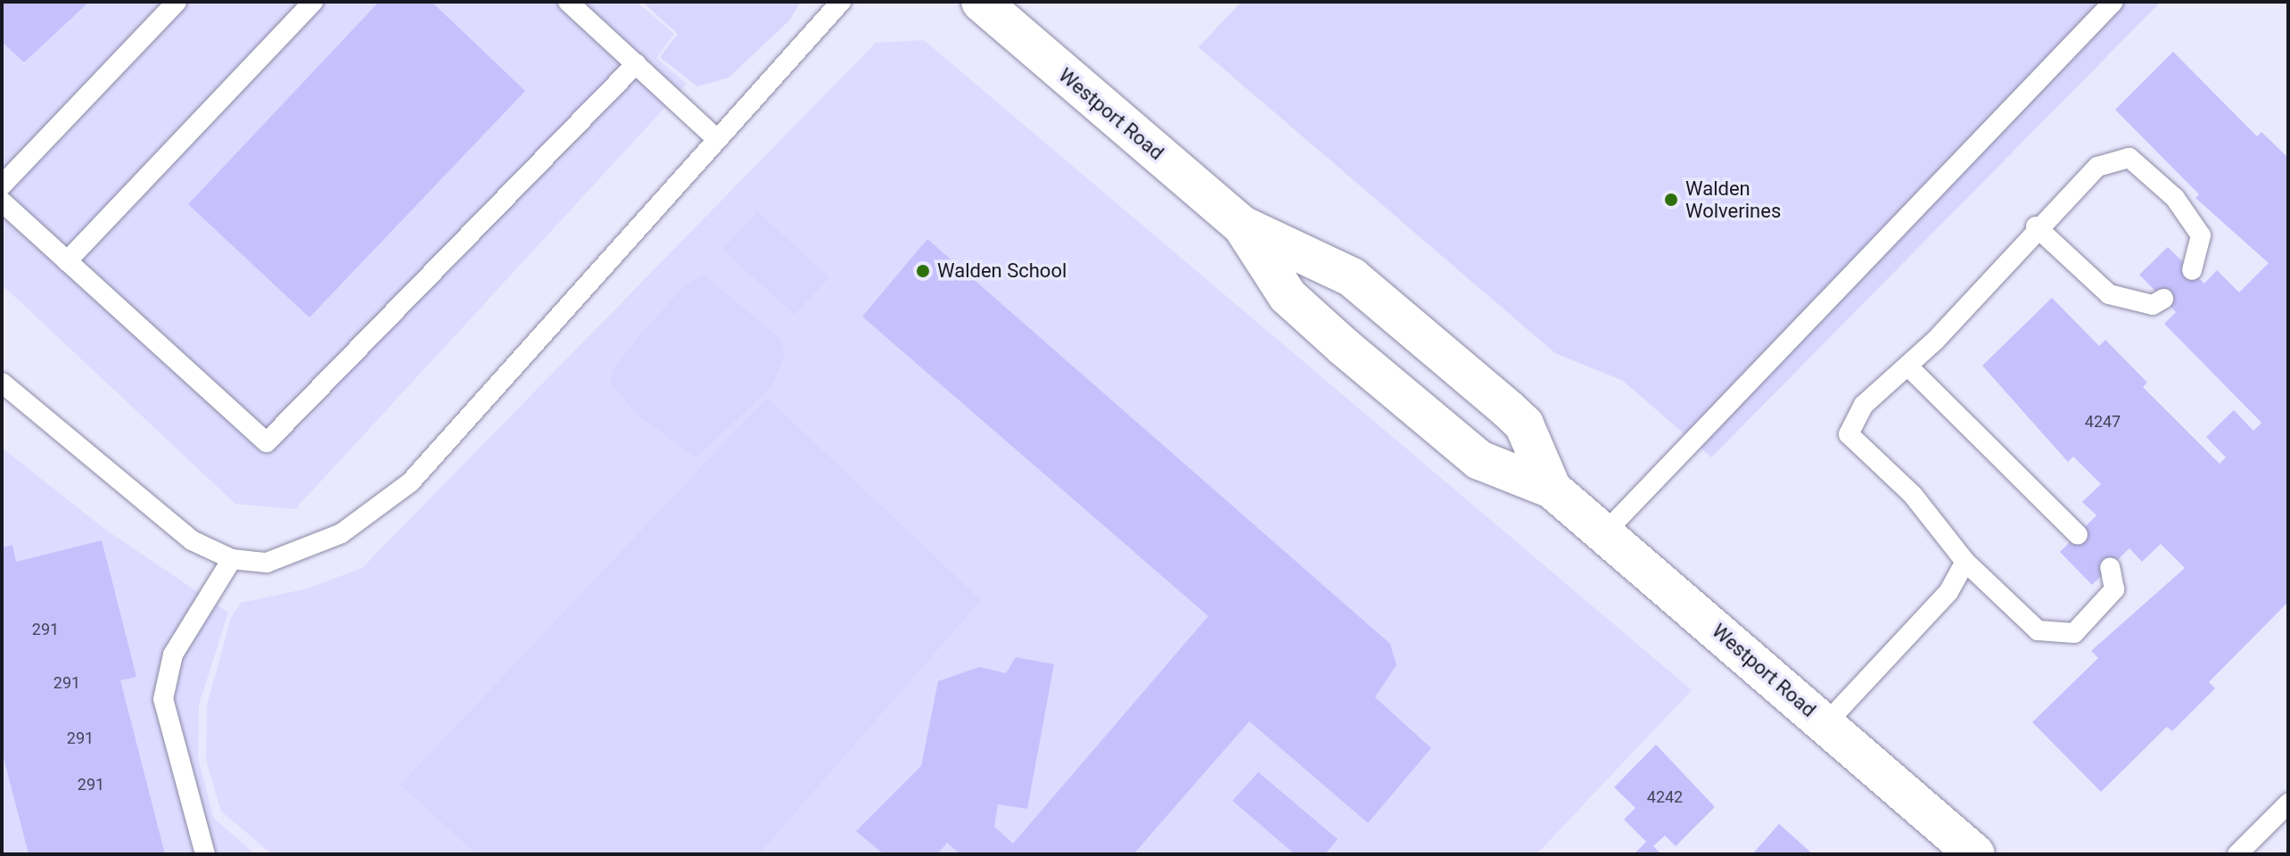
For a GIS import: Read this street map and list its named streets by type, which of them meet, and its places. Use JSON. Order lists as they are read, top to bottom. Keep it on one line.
{"streets":{"main road":["Westport Road"]},"places":["Walden Wolverines","Walden School"],"house_numbers":["4247","291","291","291","291","4242"]}
